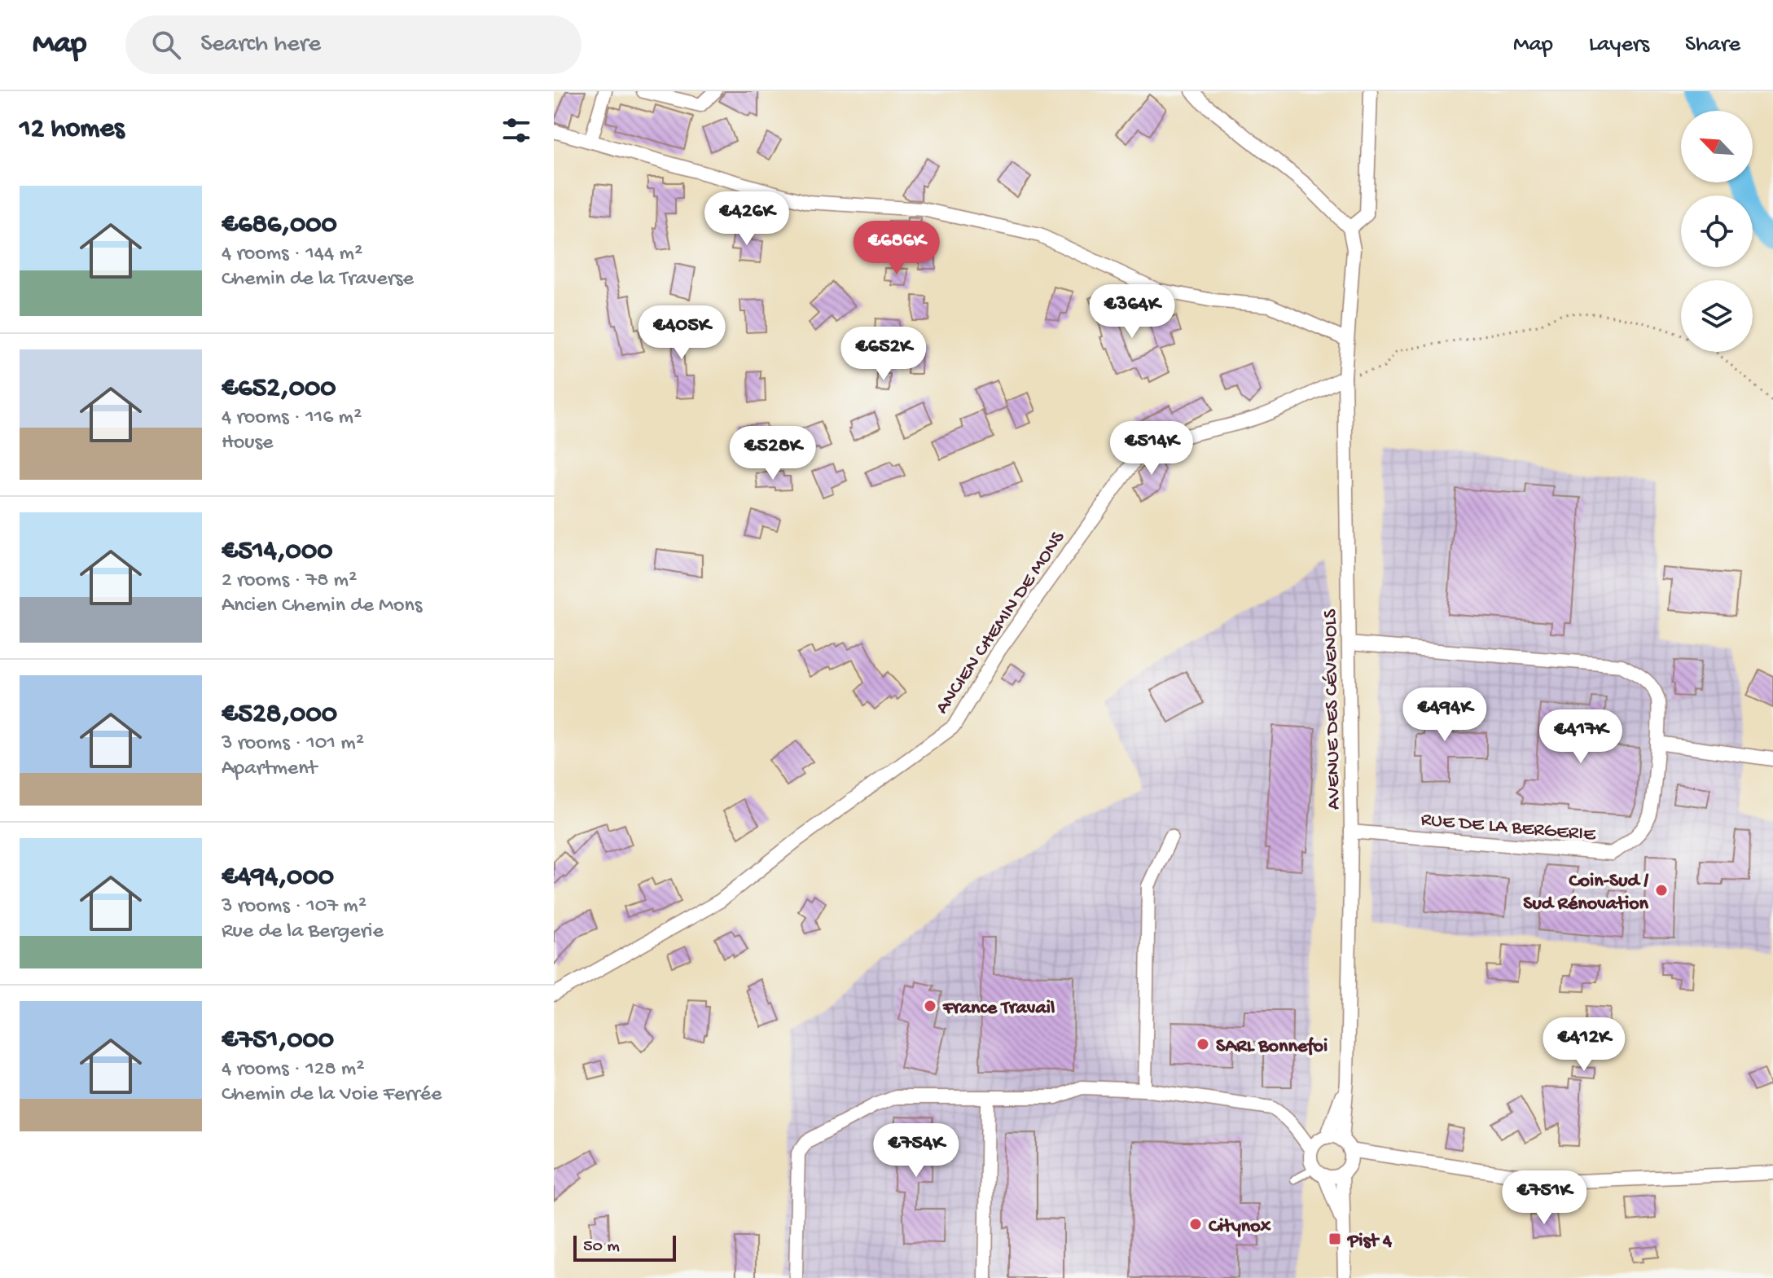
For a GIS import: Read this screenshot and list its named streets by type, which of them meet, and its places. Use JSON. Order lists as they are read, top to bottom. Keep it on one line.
{"streets":{"street":["ANCIEN CHEMIN DE MONS","AVENUE DES CÉVENOLS","RUE DE LA BERGERIE"]},"crossings":[["ANCIEN CHEMIN DE MONS","AVENUE DES CÉVENOLS"],["AVENUE DES CÉVENOLS","RUE DE LA BERGERIE"]],"places":{"other":["Coin-Sud / Sud Rénovation","France Travail","SARL Bonnefoi","Citynox"],"transit":["Pist 4"]},"scale_bar":"50 m","north":"top left","page":{"header":"Map","search":"Search here","nav":["Map","Layers","Share"],"heading":"12 homes","list":[{"name":"€686,000","note":"4 rooms · 144 m² · Chemin de la Traverse"},{"name":"€652,000","note":"4 rooms · 116 m² · House"},{"name":"€514,000","note":"2 rooms · 78 m² · Ancien Chemin de Mons"},{"name":"€528,000","note":"3 rooms · 101 m² · Apartment"},{"name":"€494,000","note":"3 rooms · 107 m² · Rue de la Bergerie"},{"name":"€751,000","note":"4 rooms · 128 m² · Chemin de la Voie Ferrée"}],"price":["€426K","€686K","€364K","€405K","€652K","€514K","€528K","€494K","€417K","€412K","€754K","€751K"],"scale":"50 m"}}
